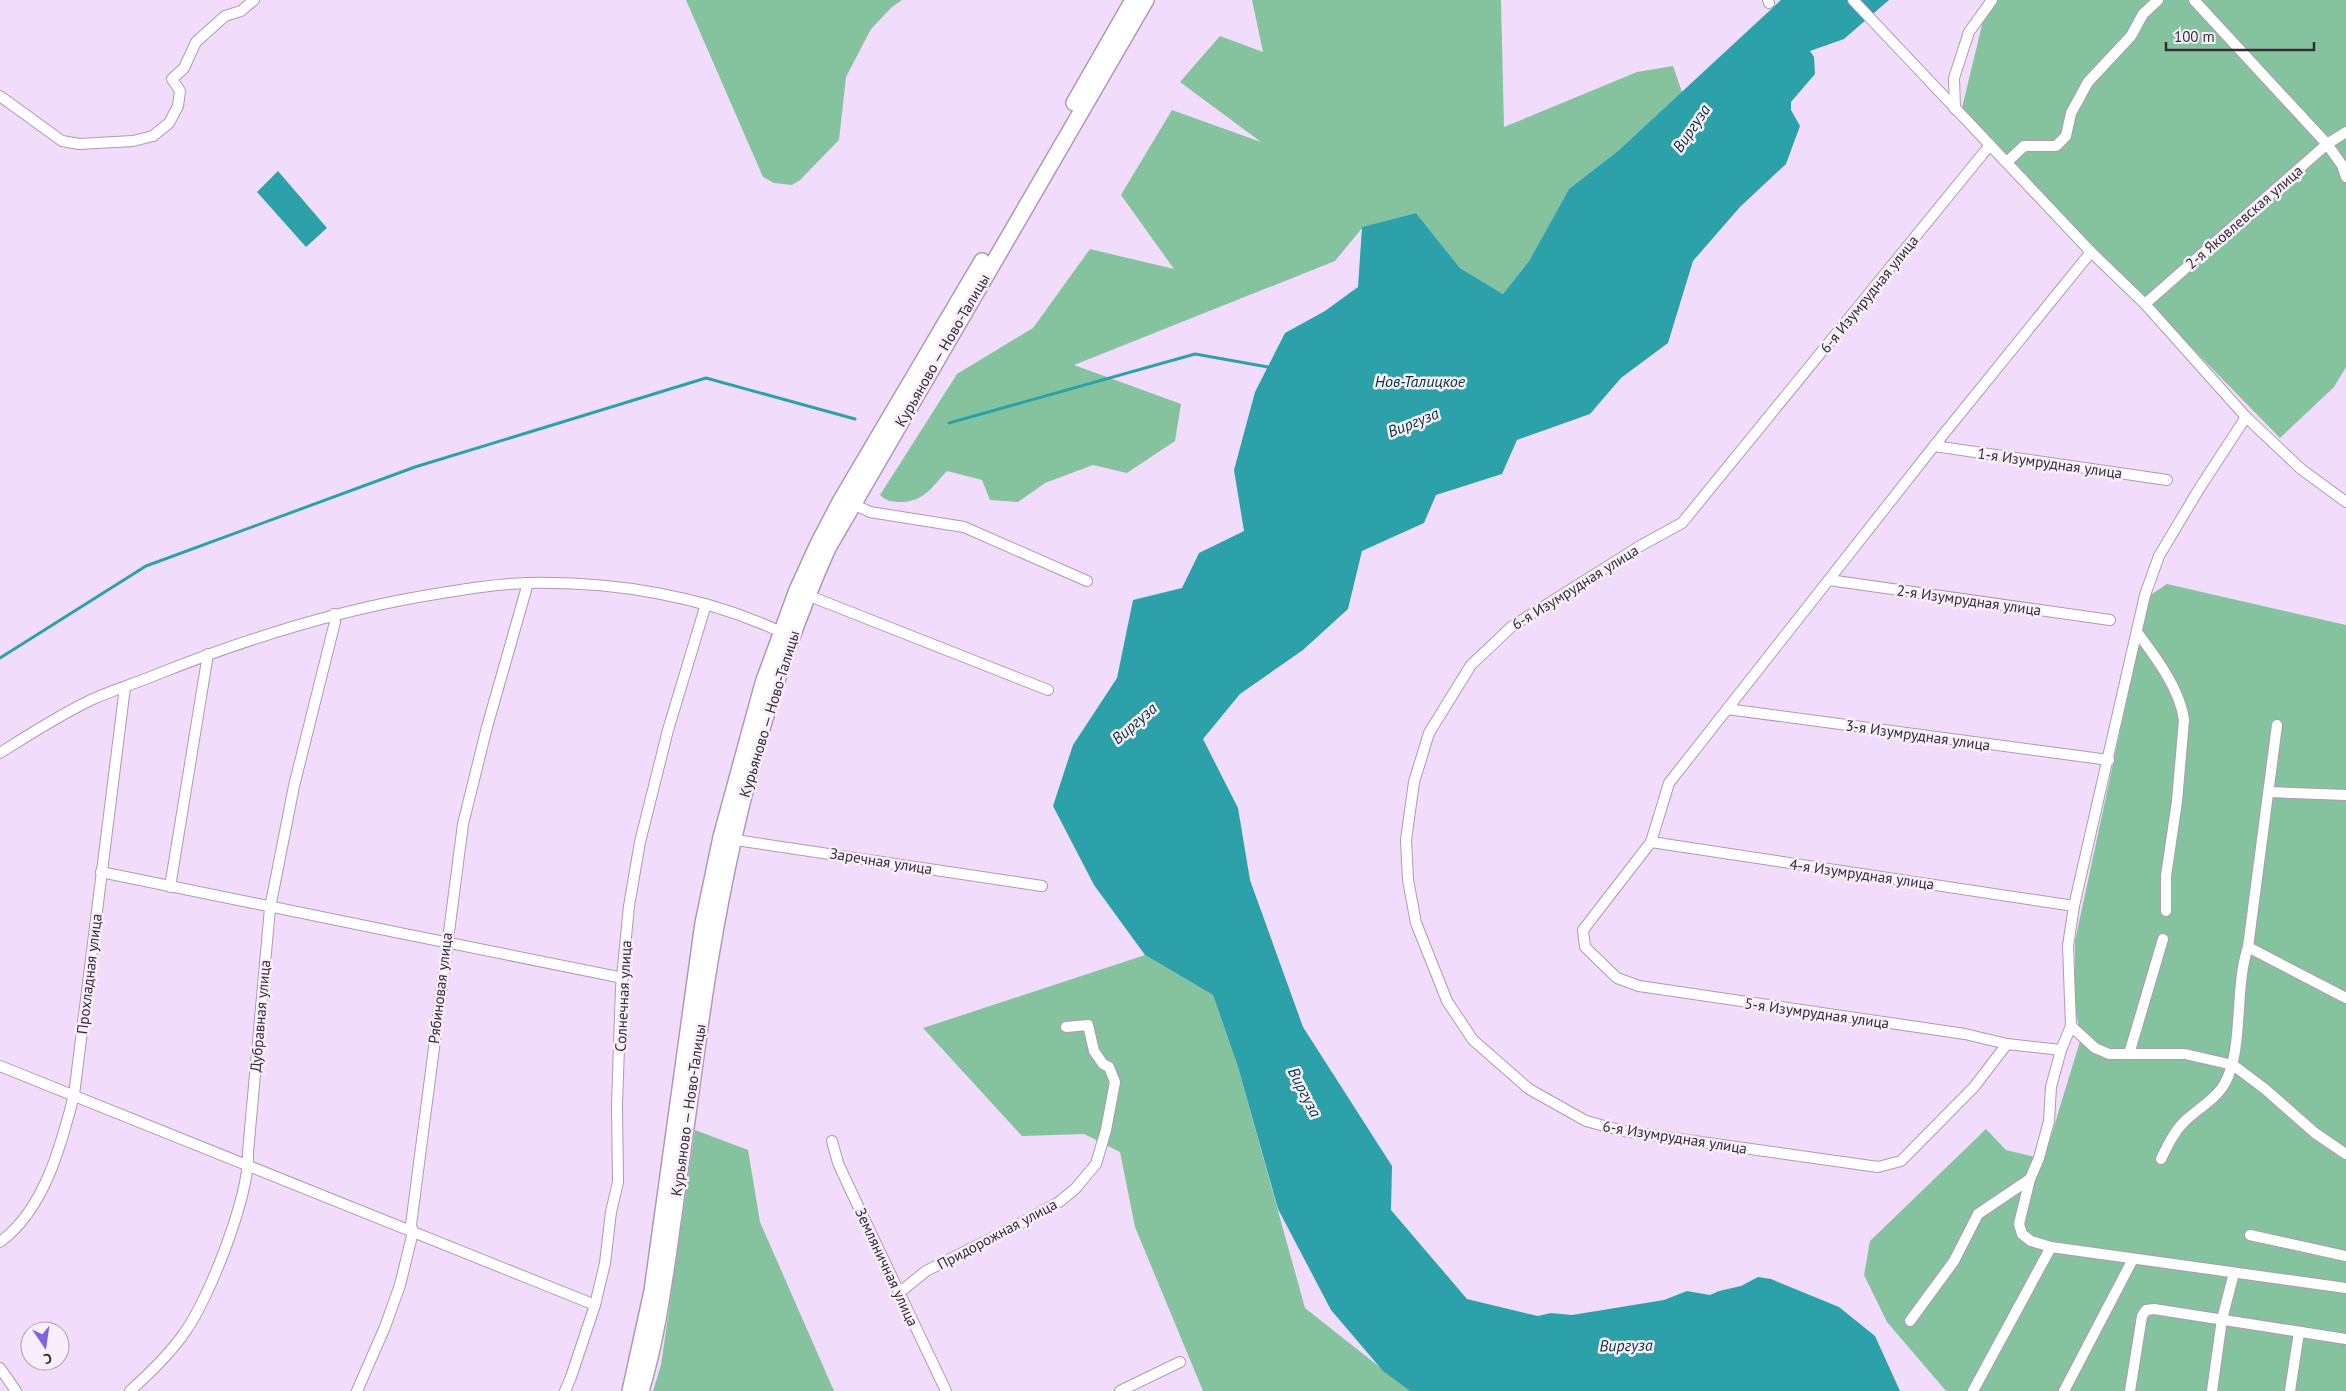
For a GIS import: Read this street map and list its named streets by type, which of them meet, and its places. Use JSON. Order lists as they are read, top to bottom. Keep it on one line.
{"streets":{"main road":["Курьяново — Ново-Талицы"],"street":["2-я Яковлевская улица","6-я Изумрудная улица","1-я Изумрудная улица","2-я Изумрудная улица","3-я Изумрудная улица","Заречная улица","4-я Изумрудная улица","Прохладная улица","Рябиновая улица","Солнечная улица","5-я Изумрудная улица","Дубравная улица","Придорожная улица","Земляничная улица"]},"crossings":[["6-я Изумрудная улица","5-я Изумрудная улица"],["Курьяново — Ново-Талицы","Заречная улица"],["4-я Изумрудная улица","5-я Изумрудная улица"],["Придорожная улица","Земляничная улица"]],"water":["Виргуза","Нов-Талицкое"],"scale_bar":"100 m","north":"bottom"}
